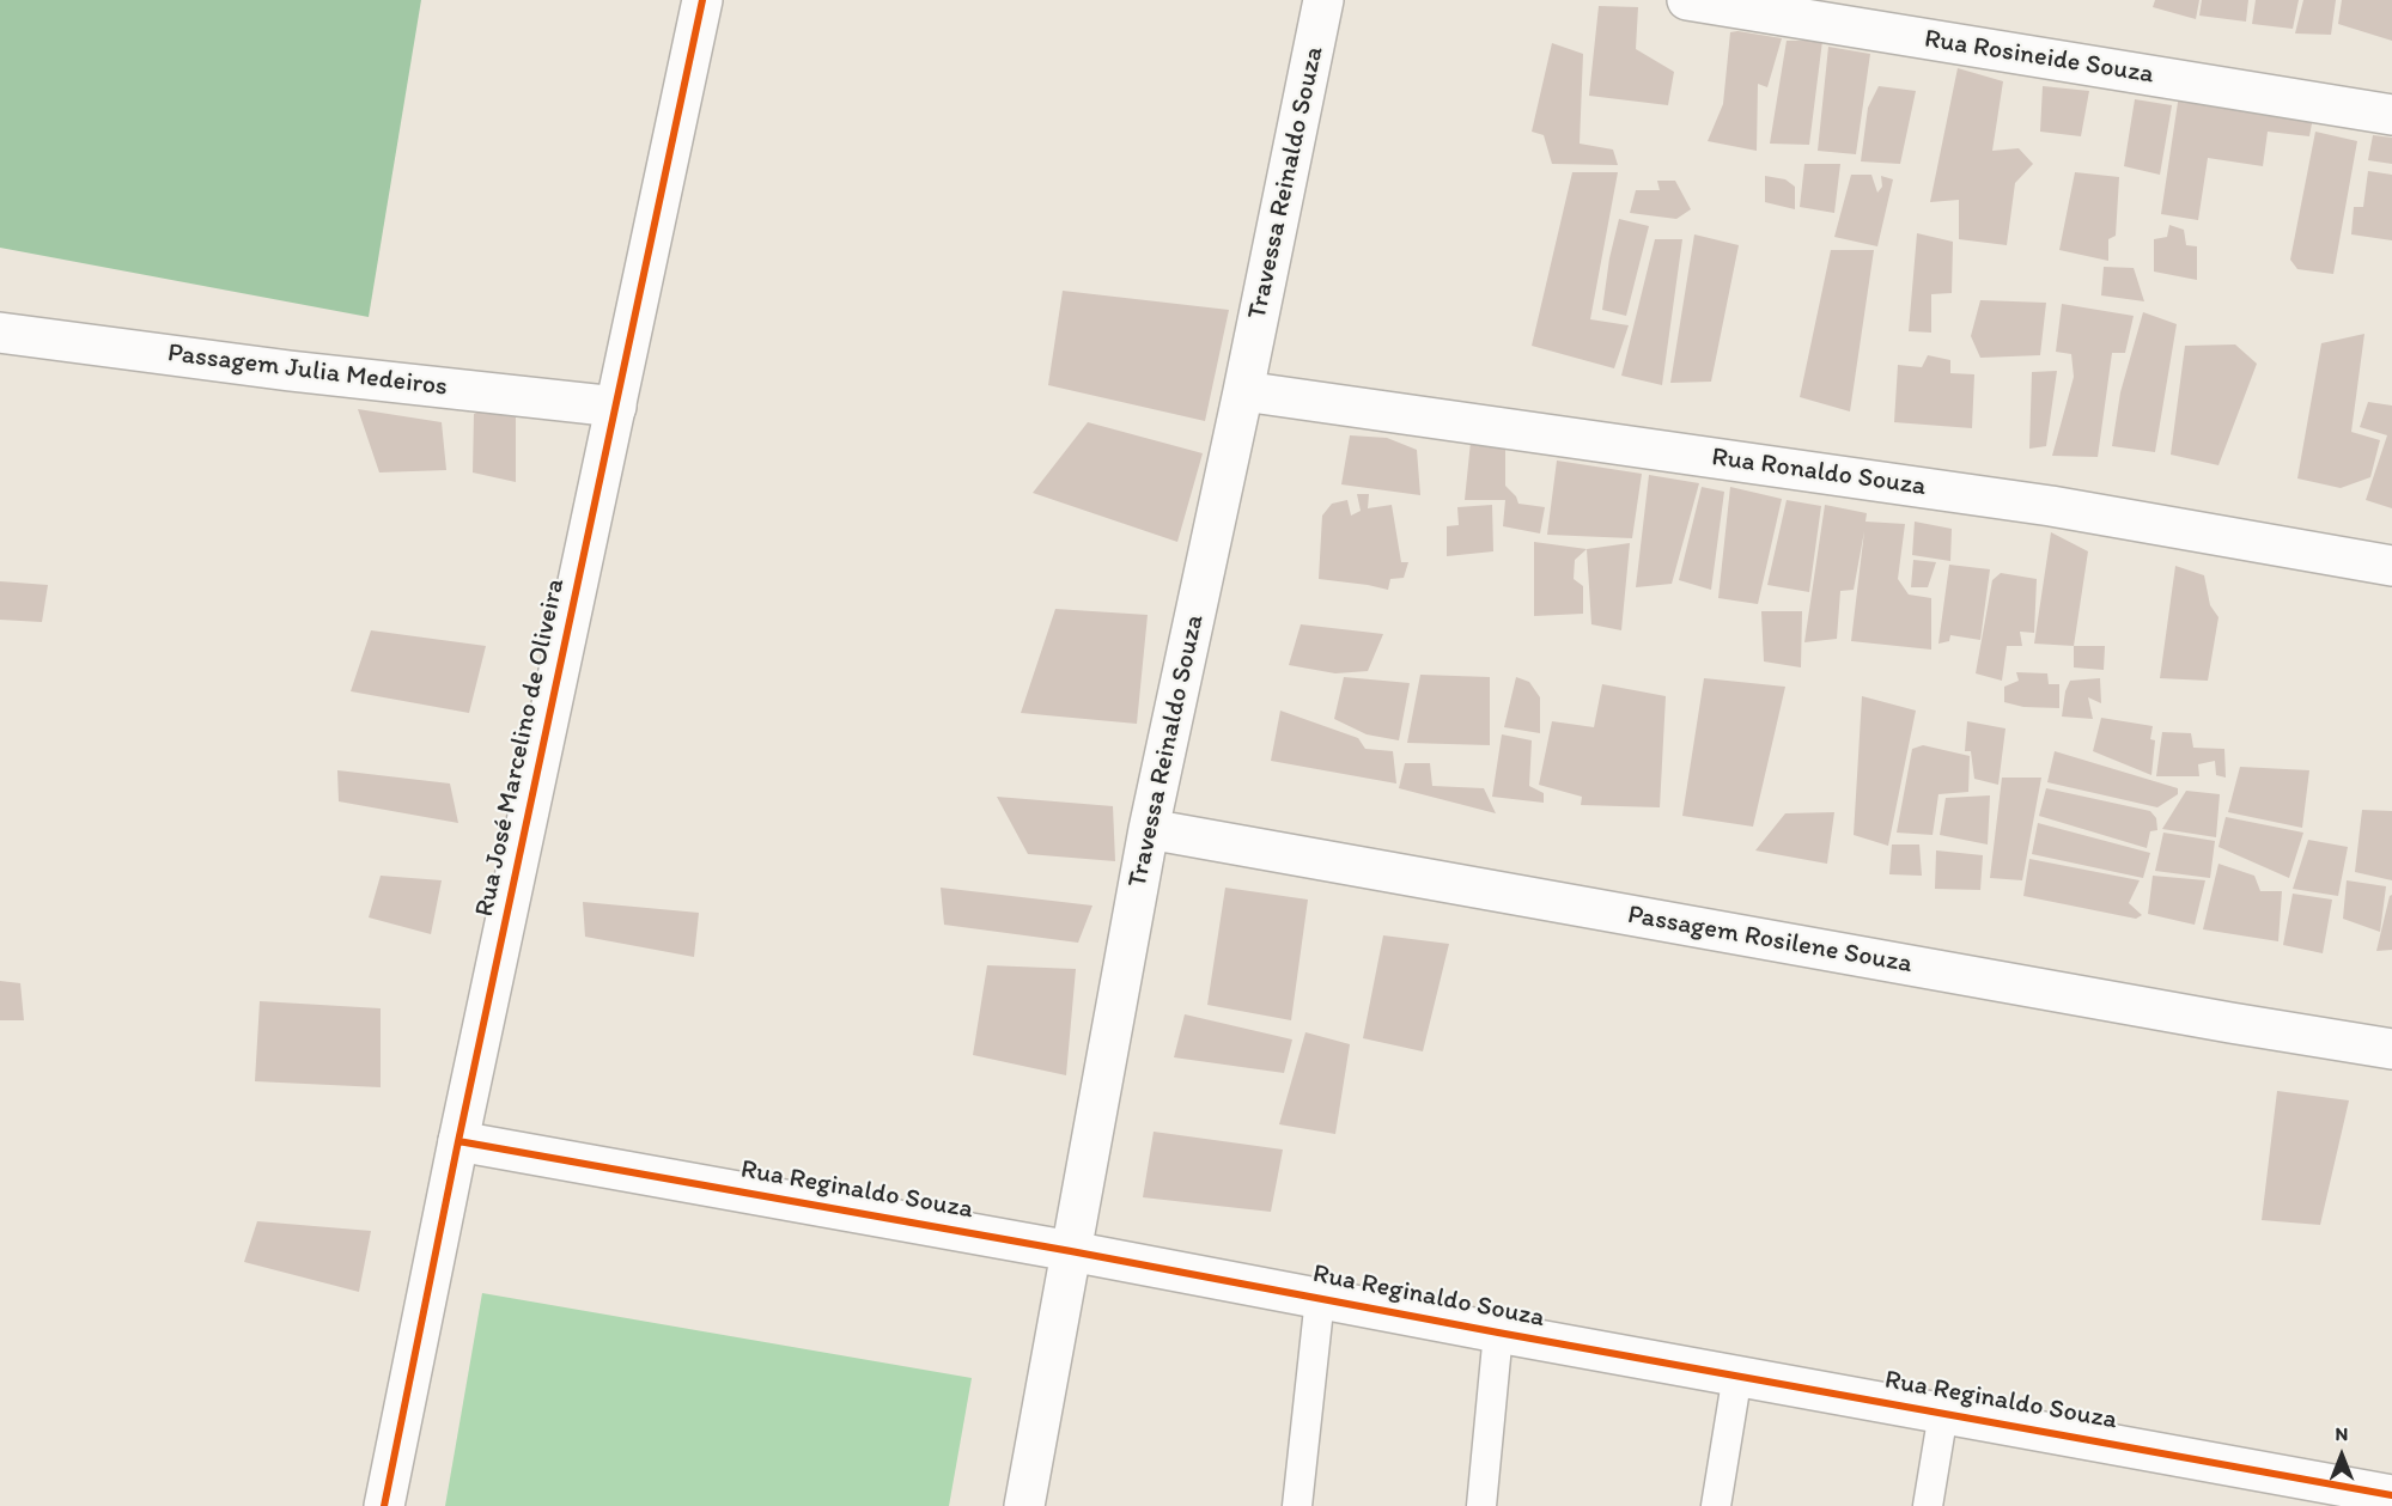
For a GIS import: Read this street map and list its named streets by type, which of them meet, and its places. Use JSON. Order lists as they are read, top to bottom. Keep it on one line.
{"streets":{"street":["Rua Rosineide Souza","Travessa Reinaldo Souza","Passagem Julia Medeiros","Rua Ronaldo Souza","Rua José Marcelino de Oliveira","Passagem Rosilene Souza","Rua Reginaldo Souza"]},"crossings":[["Travessa Reinaldo Souza","Rua Ronaldo Souza"],["Travessa Reinaldo Souza","Passagem Rosilene Souza"],["Travessa Reinaldo Souza","Rua Reginaldo Souza"],["Passagem Julia Medeiros","Rua José Marcelino de Oliveira"],["Rua José Marcelino de Oliveira","Rua Reginaldo Souza"]],"north":"top"}
